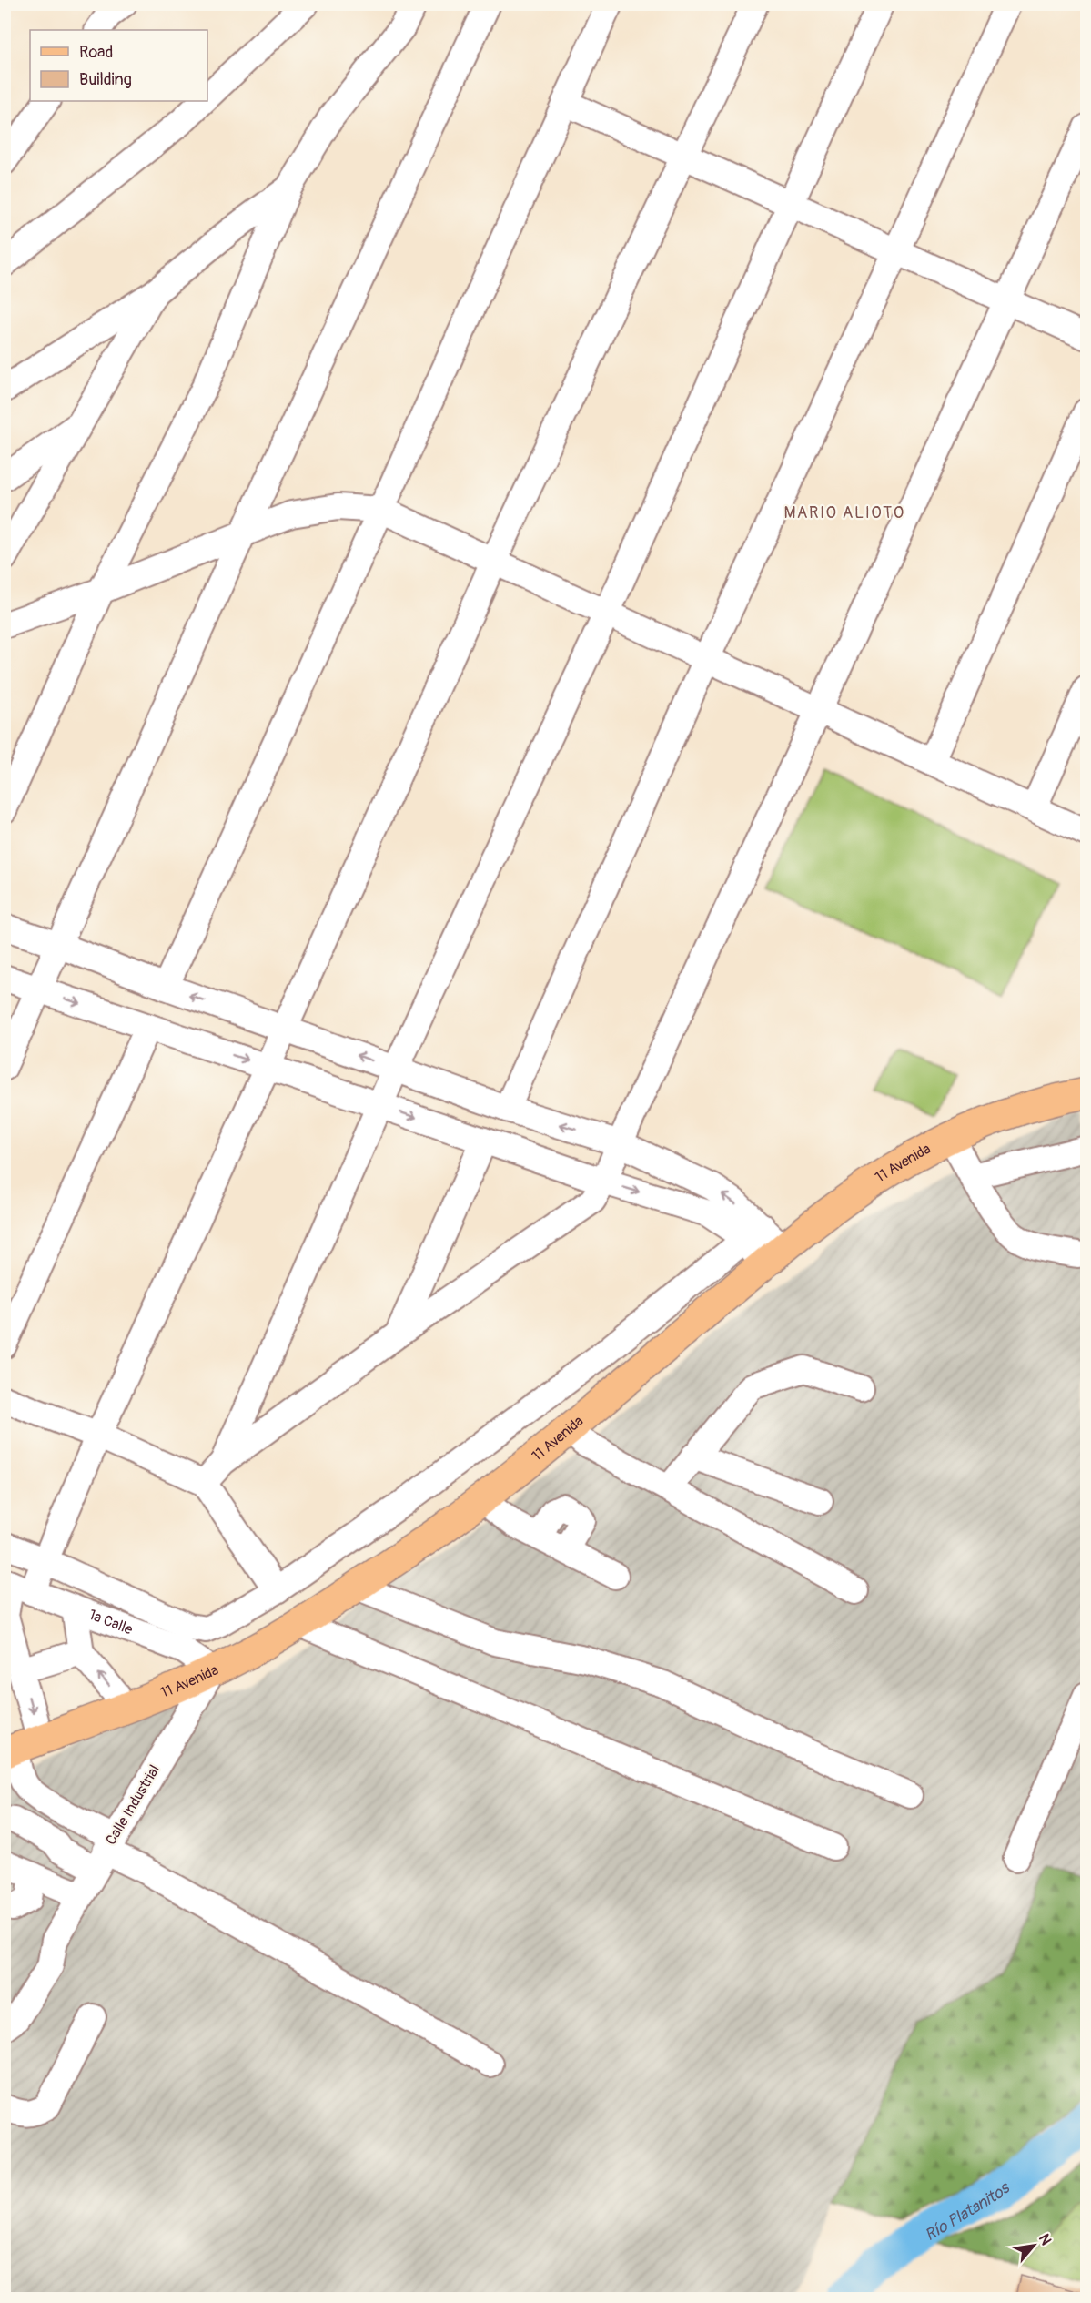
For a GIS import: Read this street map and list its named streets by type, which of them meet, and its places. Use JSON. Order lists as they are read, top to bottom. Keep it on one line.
{"streets":{"main road":["11 Avenida"],"street":["1a Calle","Calle Industrial"]},"crossings":[["11 Avenida","1a Calle"],["11 Avenida","Calle Industrial"],["1a Calle","Calle Industrial"]],"districts":["MARIO ALIOTO"],"water":["Río Platanitos"],"legend":["Road","Building"],"north":"top right"}
